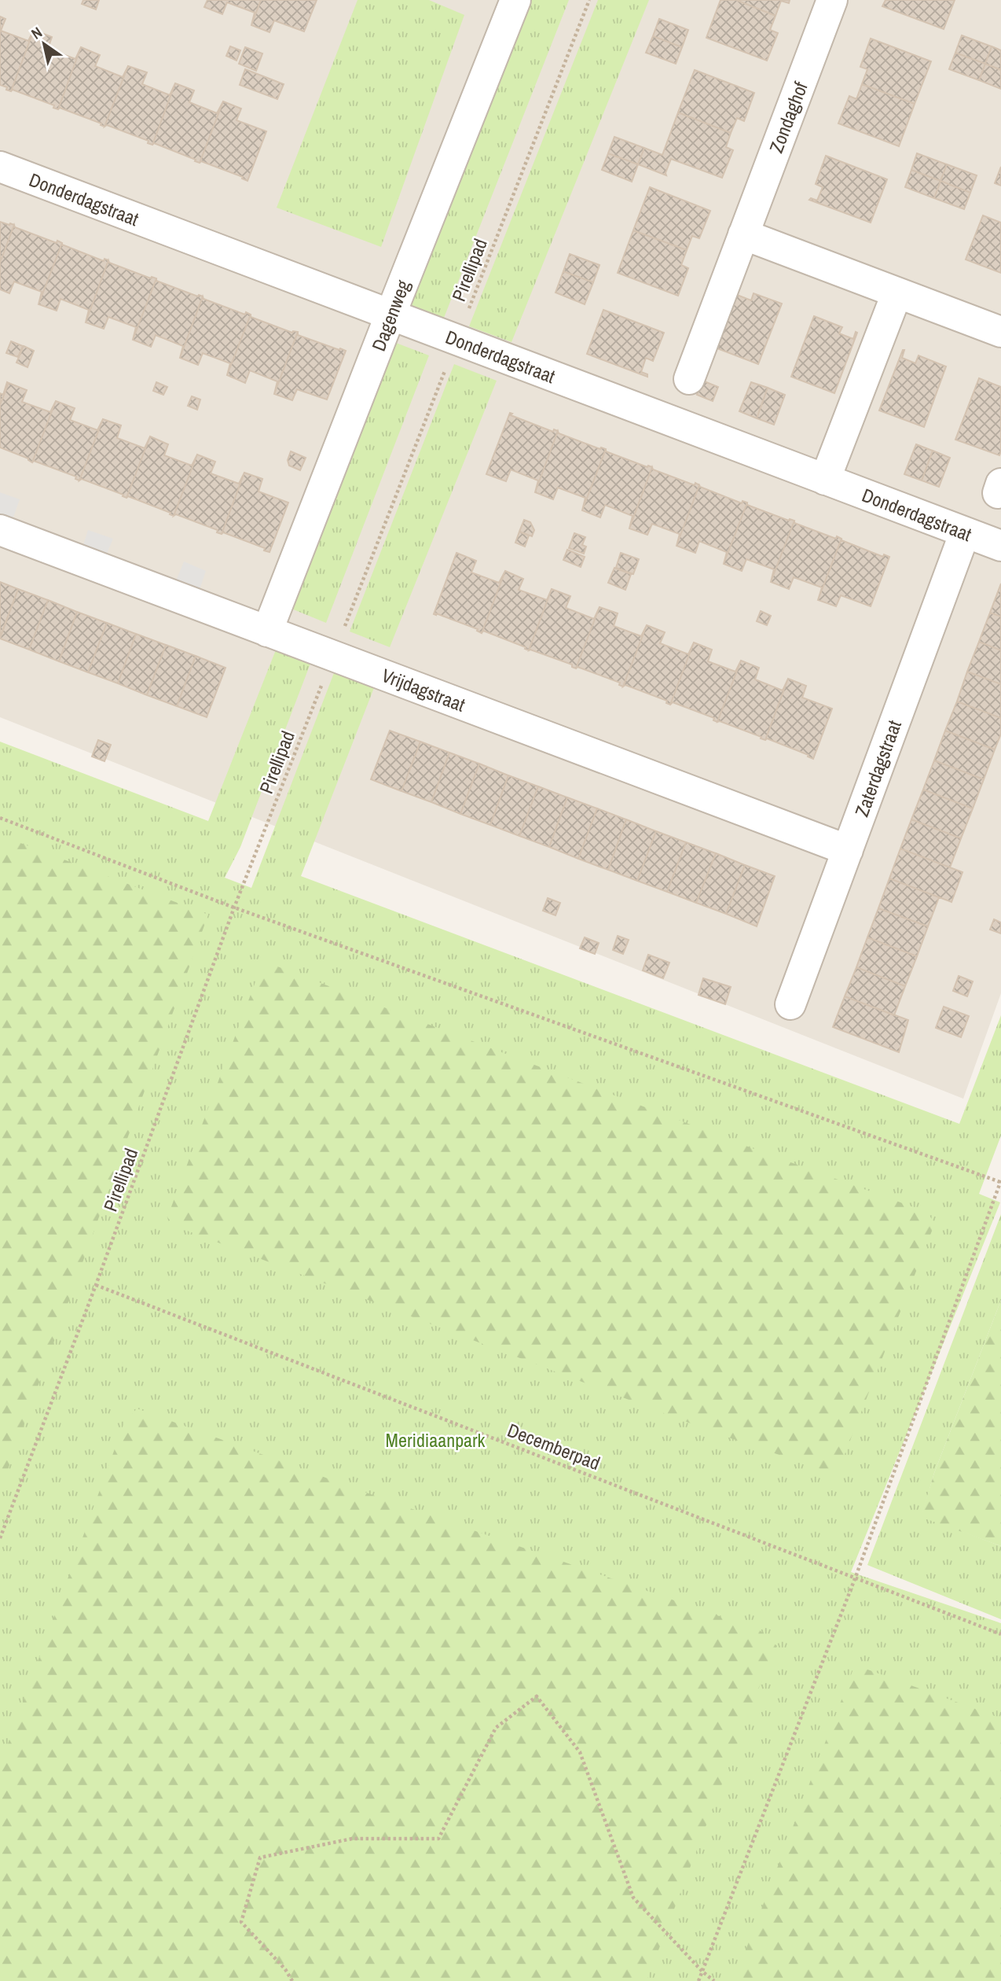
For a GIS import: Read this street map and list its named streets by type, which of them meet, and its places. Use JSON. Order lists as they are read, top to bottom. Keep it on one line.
{"streets":{"street":["Zondaghof","Donderdagstraat","Dagenweg","Vrijdagstraat","Zaterdagstraat"],"path":["Pirellipad","Decemberpad"]},"crossings":[["Donderdagstraat","Pirellipad"],["Donderdagstraat","Dagenweg"],["Donderdagstraat","Zaterdagstraat"],["Pirellipad","Vrijdagstraat"],["Pirellipad","Decemberpad"],["Dagenweg","Vrijdagstraat"],["Vrijdagstraat","Zaterdagstraat"]],"parks":["Meridiaanpark"],"north":"top left"}
